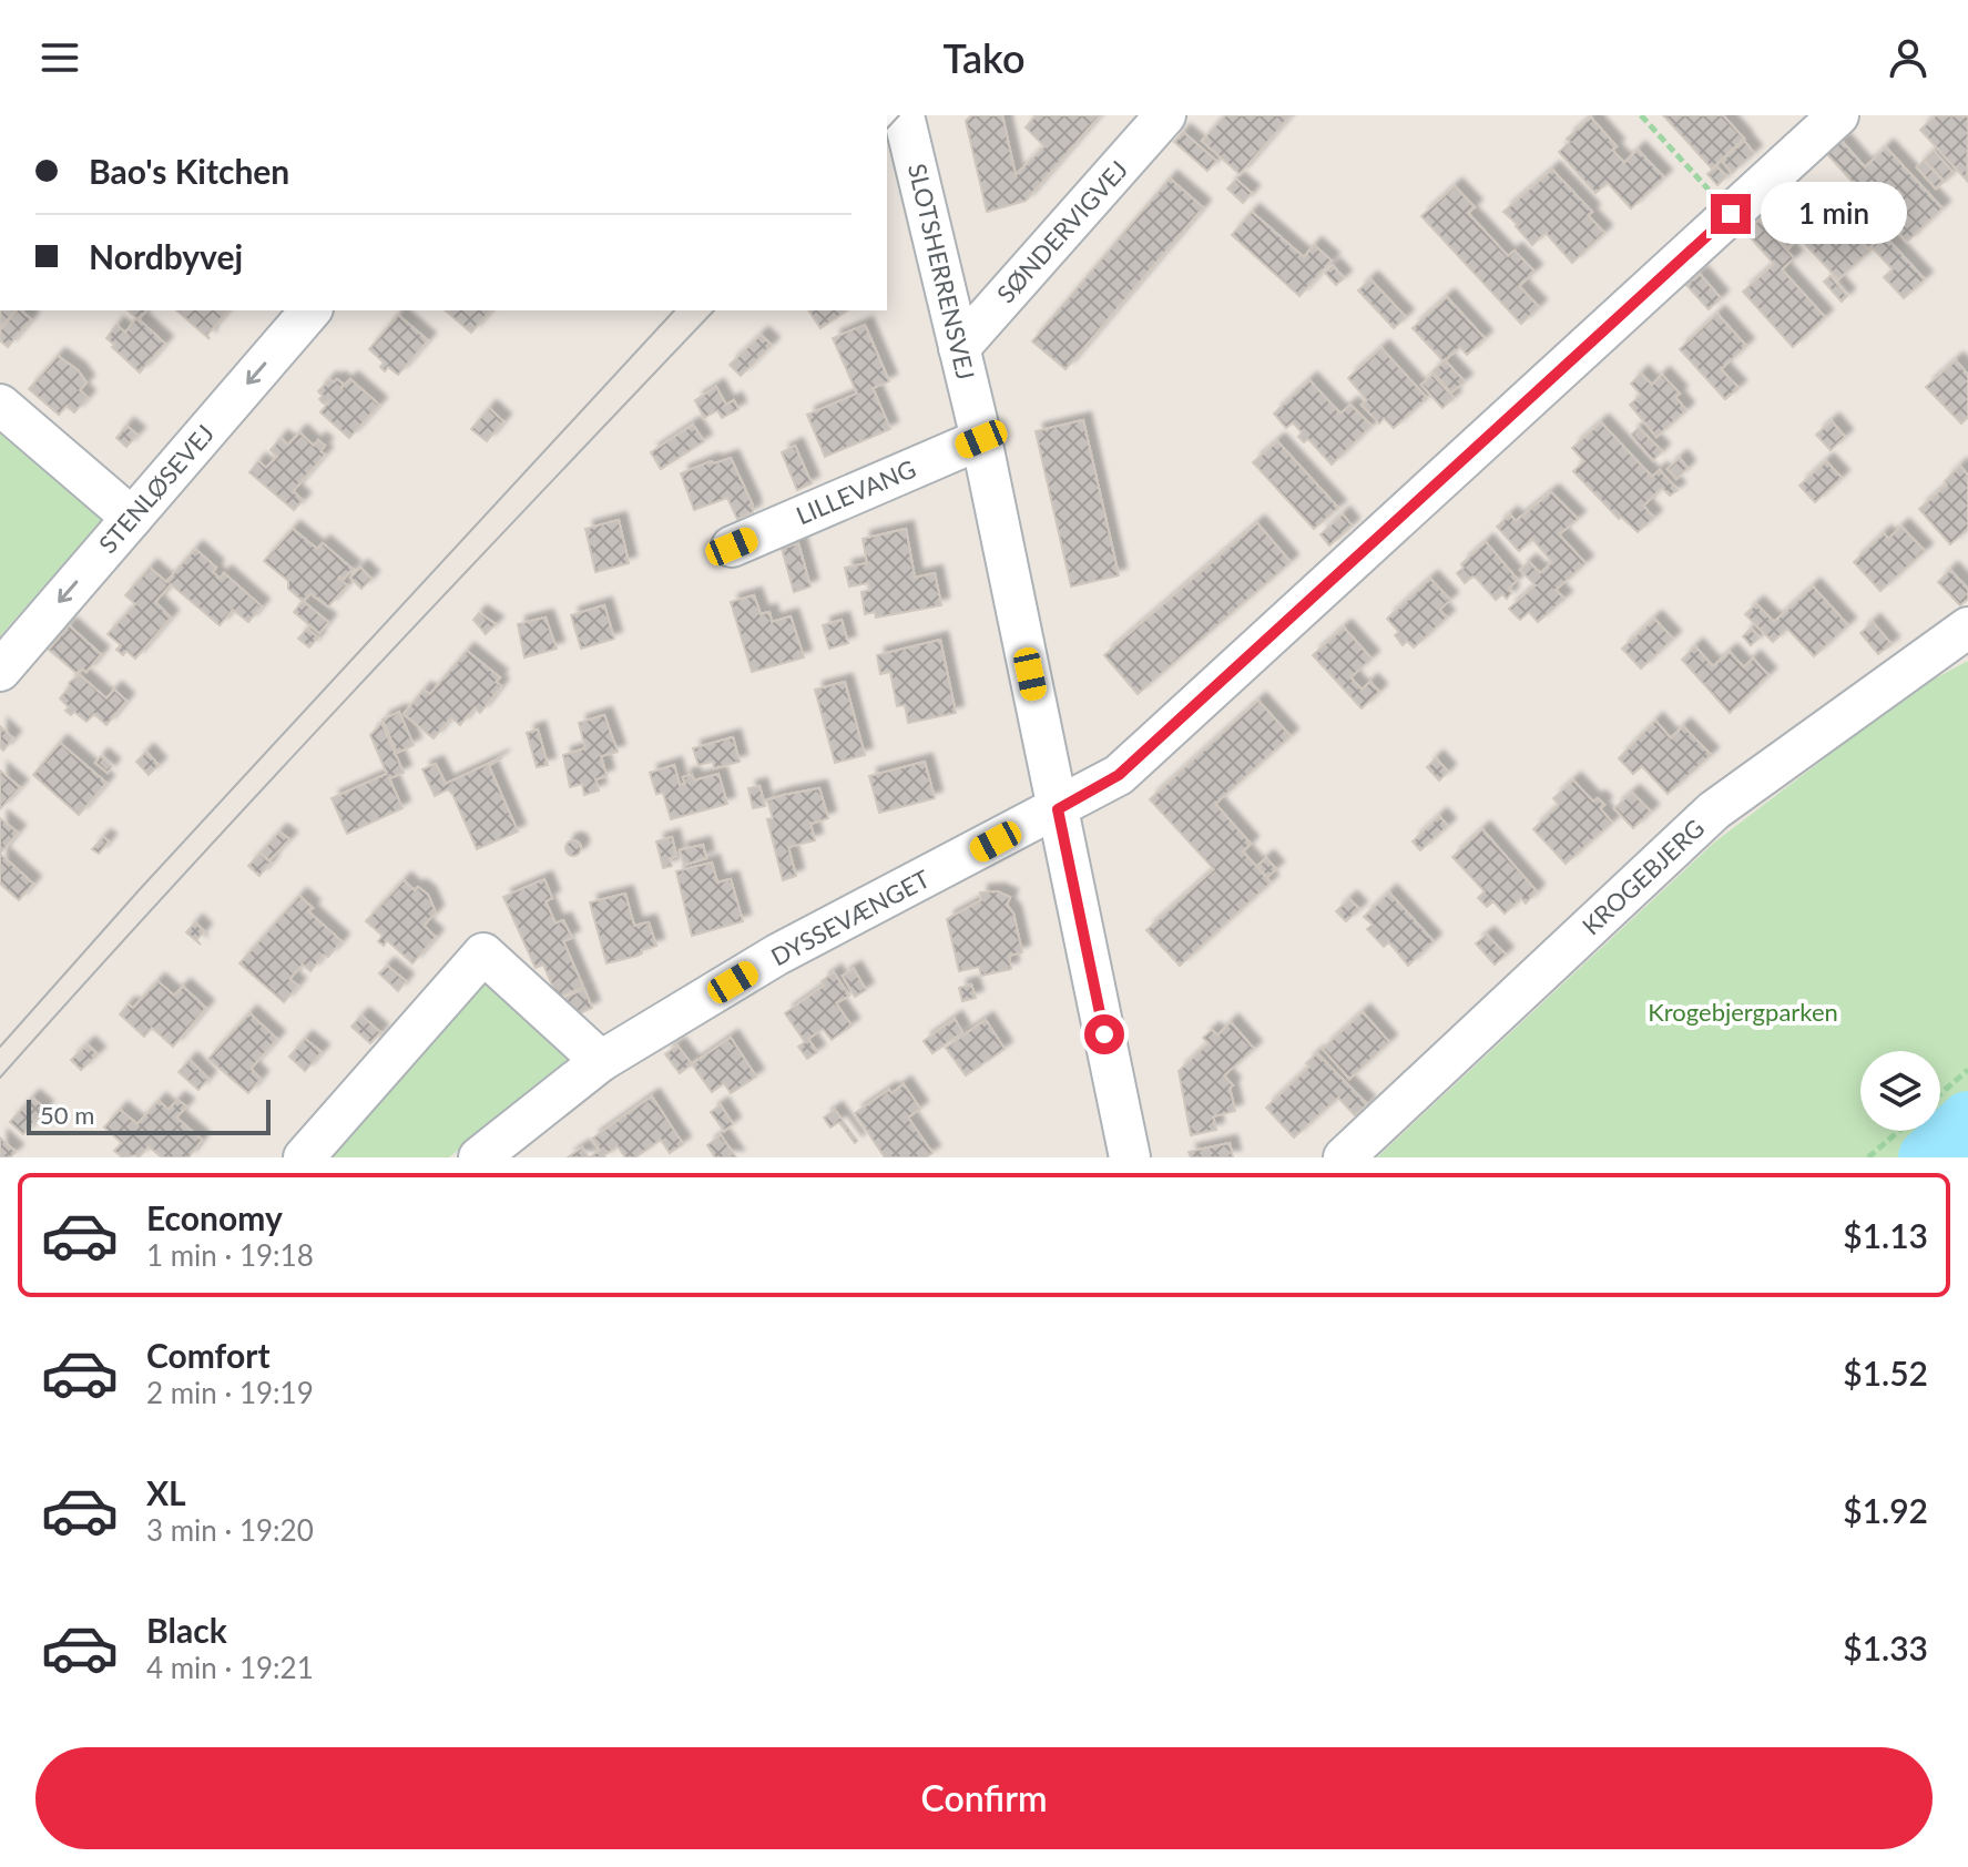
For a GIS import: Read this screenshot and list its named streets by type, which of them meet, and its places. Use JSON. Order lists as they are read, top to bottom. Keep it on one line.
{"streets":{"street":["SØNDERVIGVEJ","SLOTSHERRENSVEJ","STENLØSEVEJ","LILLEVANG","KROGEBJERG","DYSSEVÆNGET"]},"crossings":[["SØNDERVIGVEJ","SLOTSHERRENSVEJ"],["SLOTSHERRENSVEJ","LILLEVANG"],["SLOTSHERRENSVEJ","DYSSEVÆNGET"]],"one_way":["STENLØSEVEJ"],"parks":["Krogebjergparken"],"scale_bar":"50 m","page":{"header":"Tako","banner":["Bao's Kitchen","Nordbyvej"],"bubble":"1 min","scale":"50 m","list":[{"name":"Economy","note":"1 min · 19:18","value":"$1.13"},{"name":"Comfort","note":"2 min · 19:19","value":"$1.52"},{"name":"XL","note":"3 min · 19:20","value":"$1.92"},{"name":"Black","note":"4 min · 19:21","value":"$1.33"}],"buttons":"Confirm"}}
